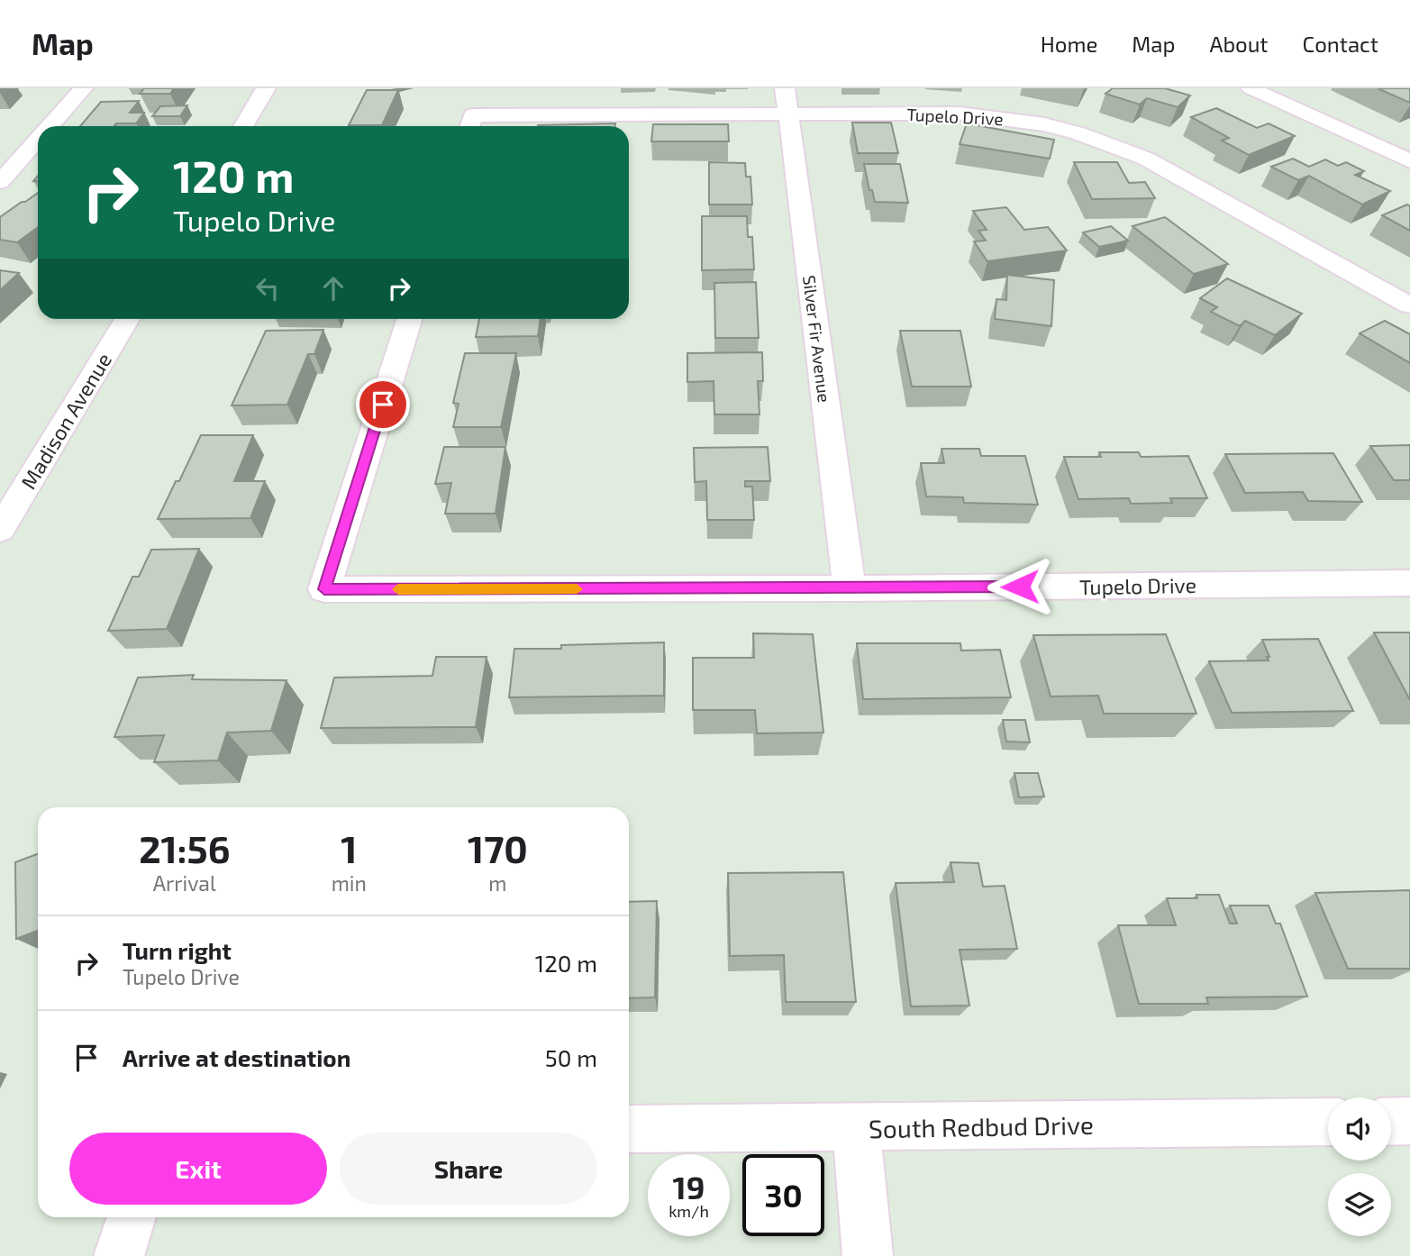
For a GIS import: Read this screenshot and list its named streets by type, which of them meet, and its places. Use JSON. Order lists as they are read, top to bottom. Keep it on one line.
{"streets":{"street":["Tupelo Drive","Silver Fir Avenue","Madison Avenue","South Redbud Drive"]},"crossings":[["Tupelo Drive","Silver Fir Avenue"]],"page":{"header":"Map","nav":["Home","Map","About","Contact"],"turn":["120 m","Tupelo Drive"],"eta":["21:56","Arrival","1","min","170","m"],"list":[{"name":"Turn right","note":"Tupelo Drive","value":"120 m"},{"name":"Arrive at destination","value":"50 m"}],"buttons":["Exit","Share"],"speed":"19 km/h","limit":"30"}}
